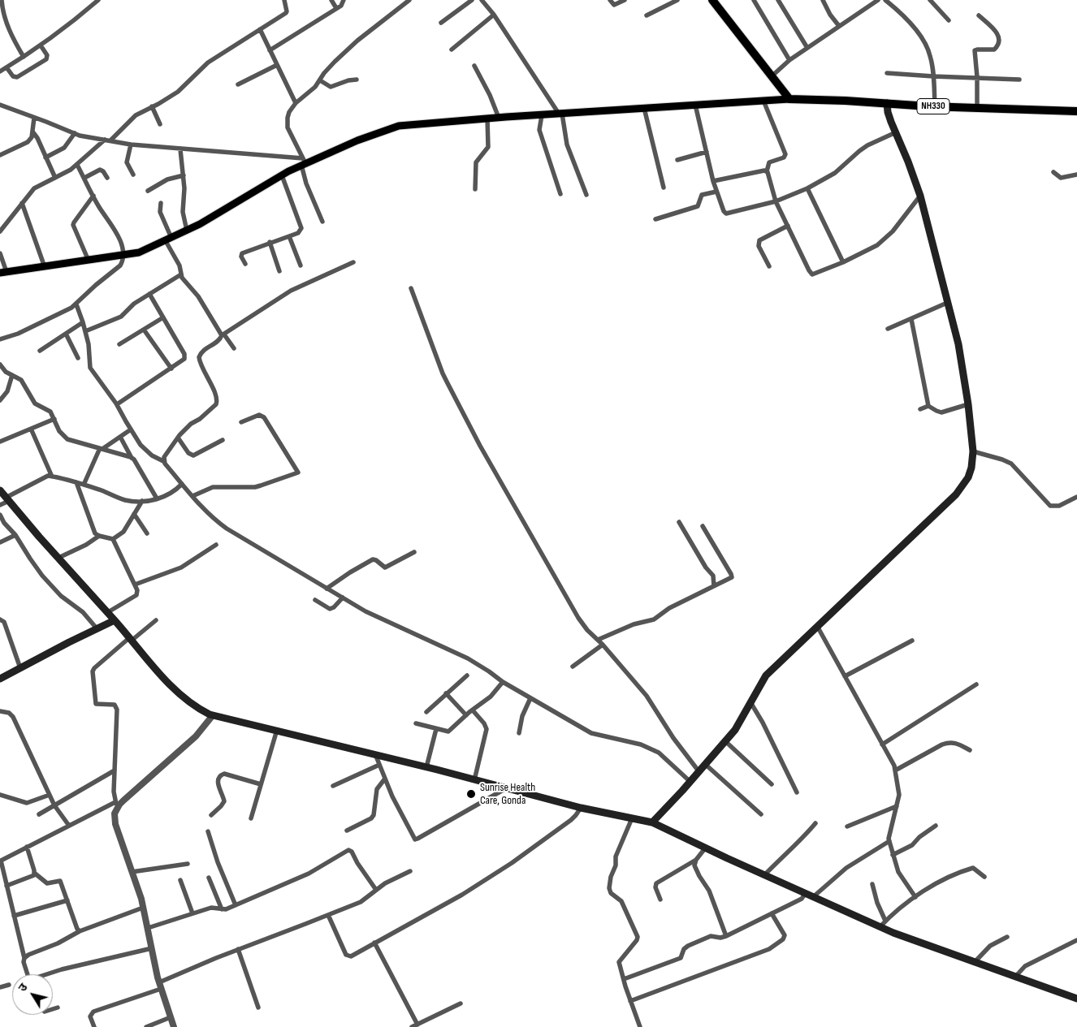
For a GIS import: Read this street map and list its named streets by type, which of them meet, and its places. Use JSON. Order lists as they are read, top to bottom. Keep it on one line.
{"streets":{"highway":["NH330"]},"places":["Sunrise Health Care, Gonda"],"north":"top left"}
